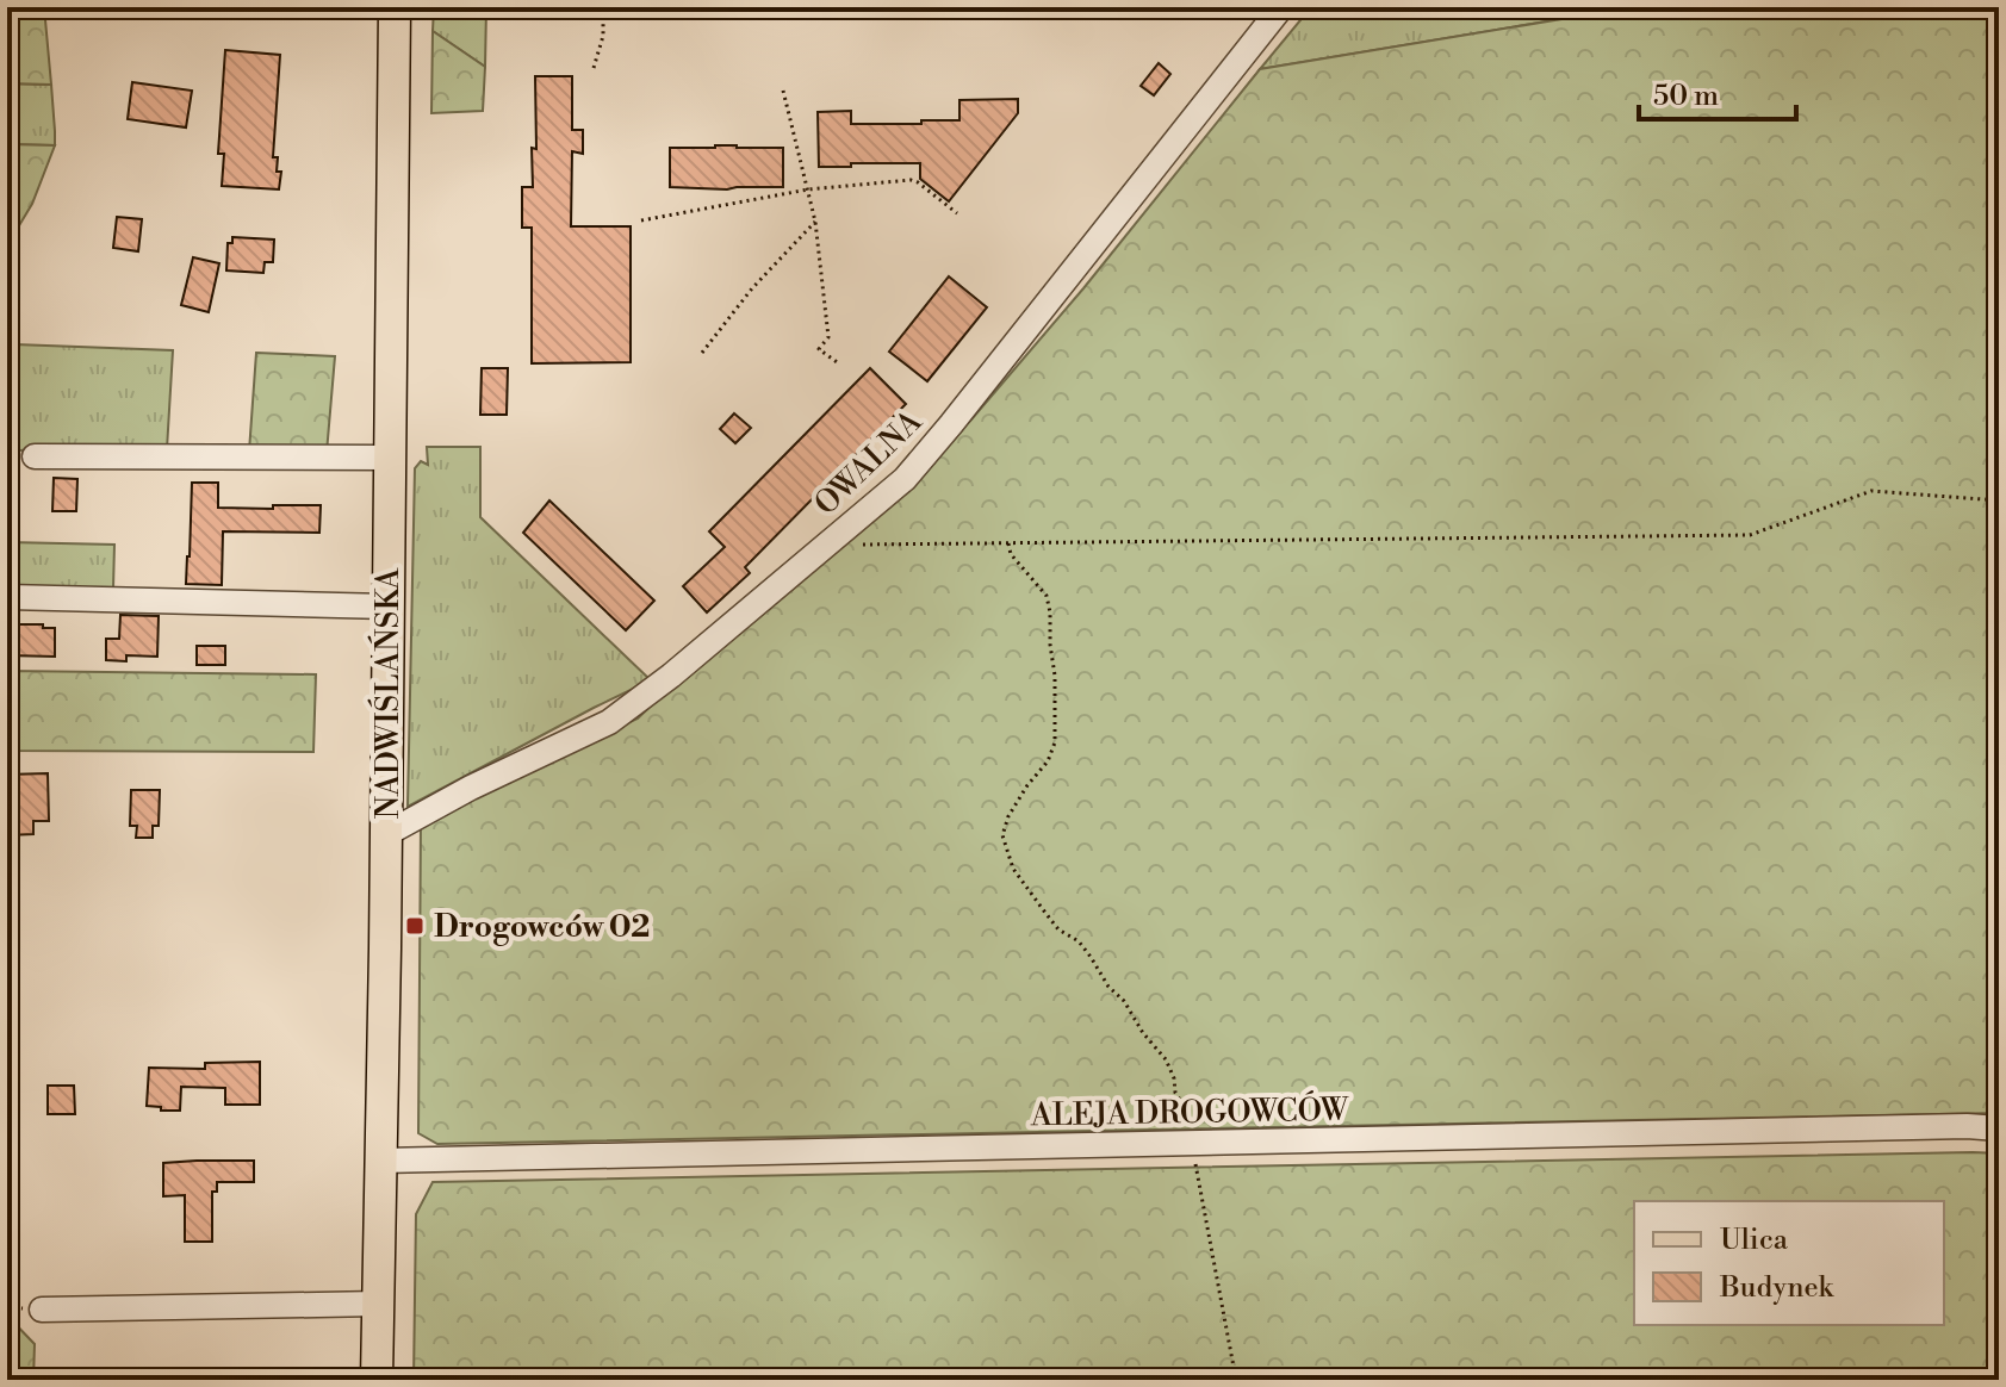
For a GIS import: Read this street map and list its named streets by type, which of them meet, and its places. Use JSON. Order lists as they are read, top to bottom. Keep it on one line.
{"streets":{"main road":["NADWIŚLAŃSKA"],"street":["OWALNA","ALEJA DROGOWCÓW"]},"crossings":[["OWALNA","NADWIŚLAŃSKA"],["NADWIŚLAŃSKA","ALEJA DROGOWCÓW"]],"places":{"transit":["Drogowców 02"]},"legend":["Ulica","Budynek"],"scale_bar":"50 m"}
